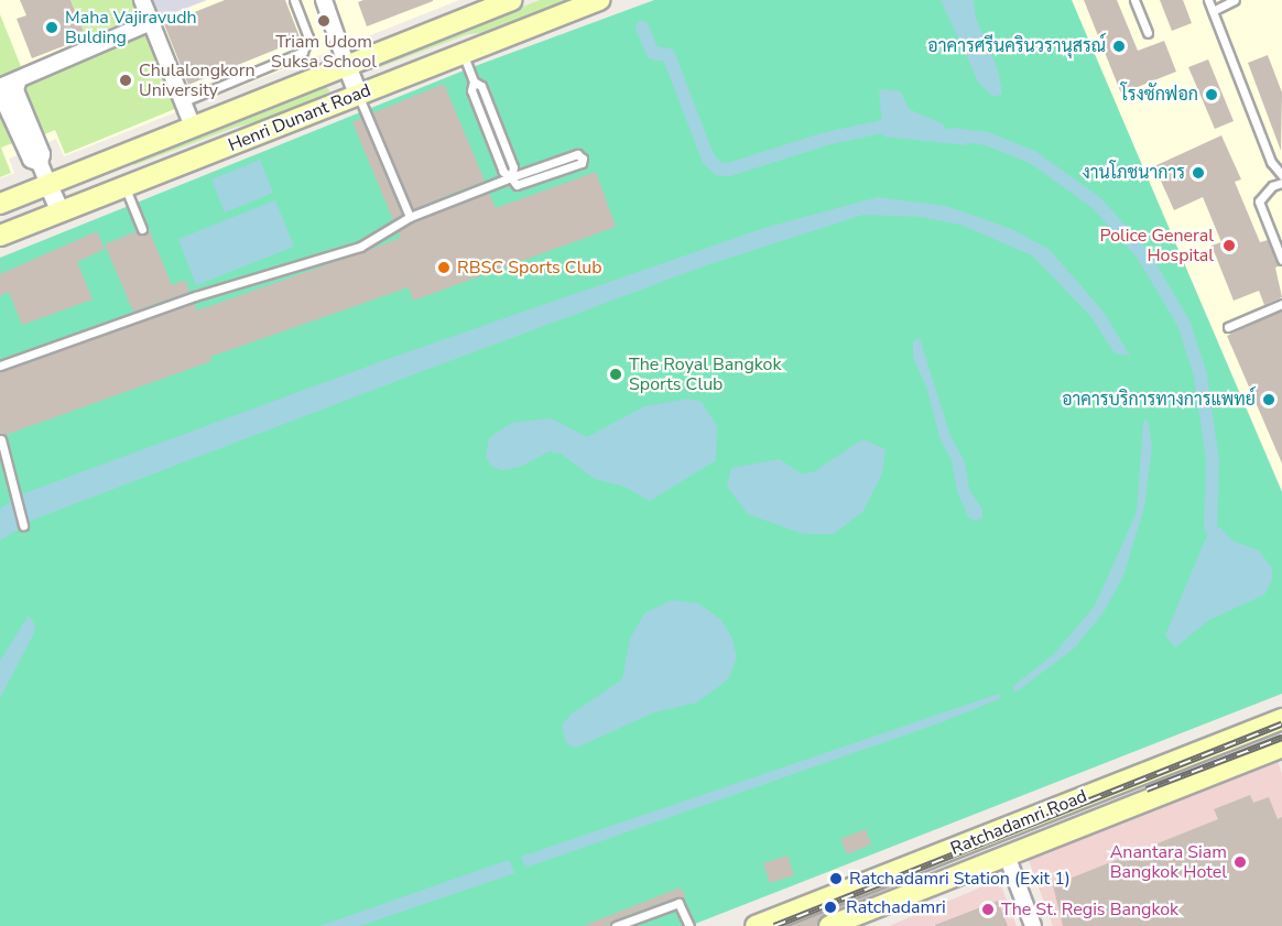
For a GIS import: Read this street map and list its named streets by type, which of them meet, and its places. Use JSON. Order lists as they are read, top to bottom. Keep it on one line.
{"streets":{"main road":["Henri Dunant Road","Ratchadamri Road"]},"places":["Triam Udom Suksa School","Maha Vajiravudh Bulding","อาคารศรีนครินวรานุสรณ์","Chulalongkorn University","โรงซักฟอก","งานโภชนาการ","Police General Hospital","RBSC Sports Club","The Royal Bangkok Sports Club","อาคารบริการทางการแพทย์","Anantara Siam Bangkok Hotel","Ratchadamri Station (Exit 1)","Ratchadamri","The St. Regis Bangkok"]}
